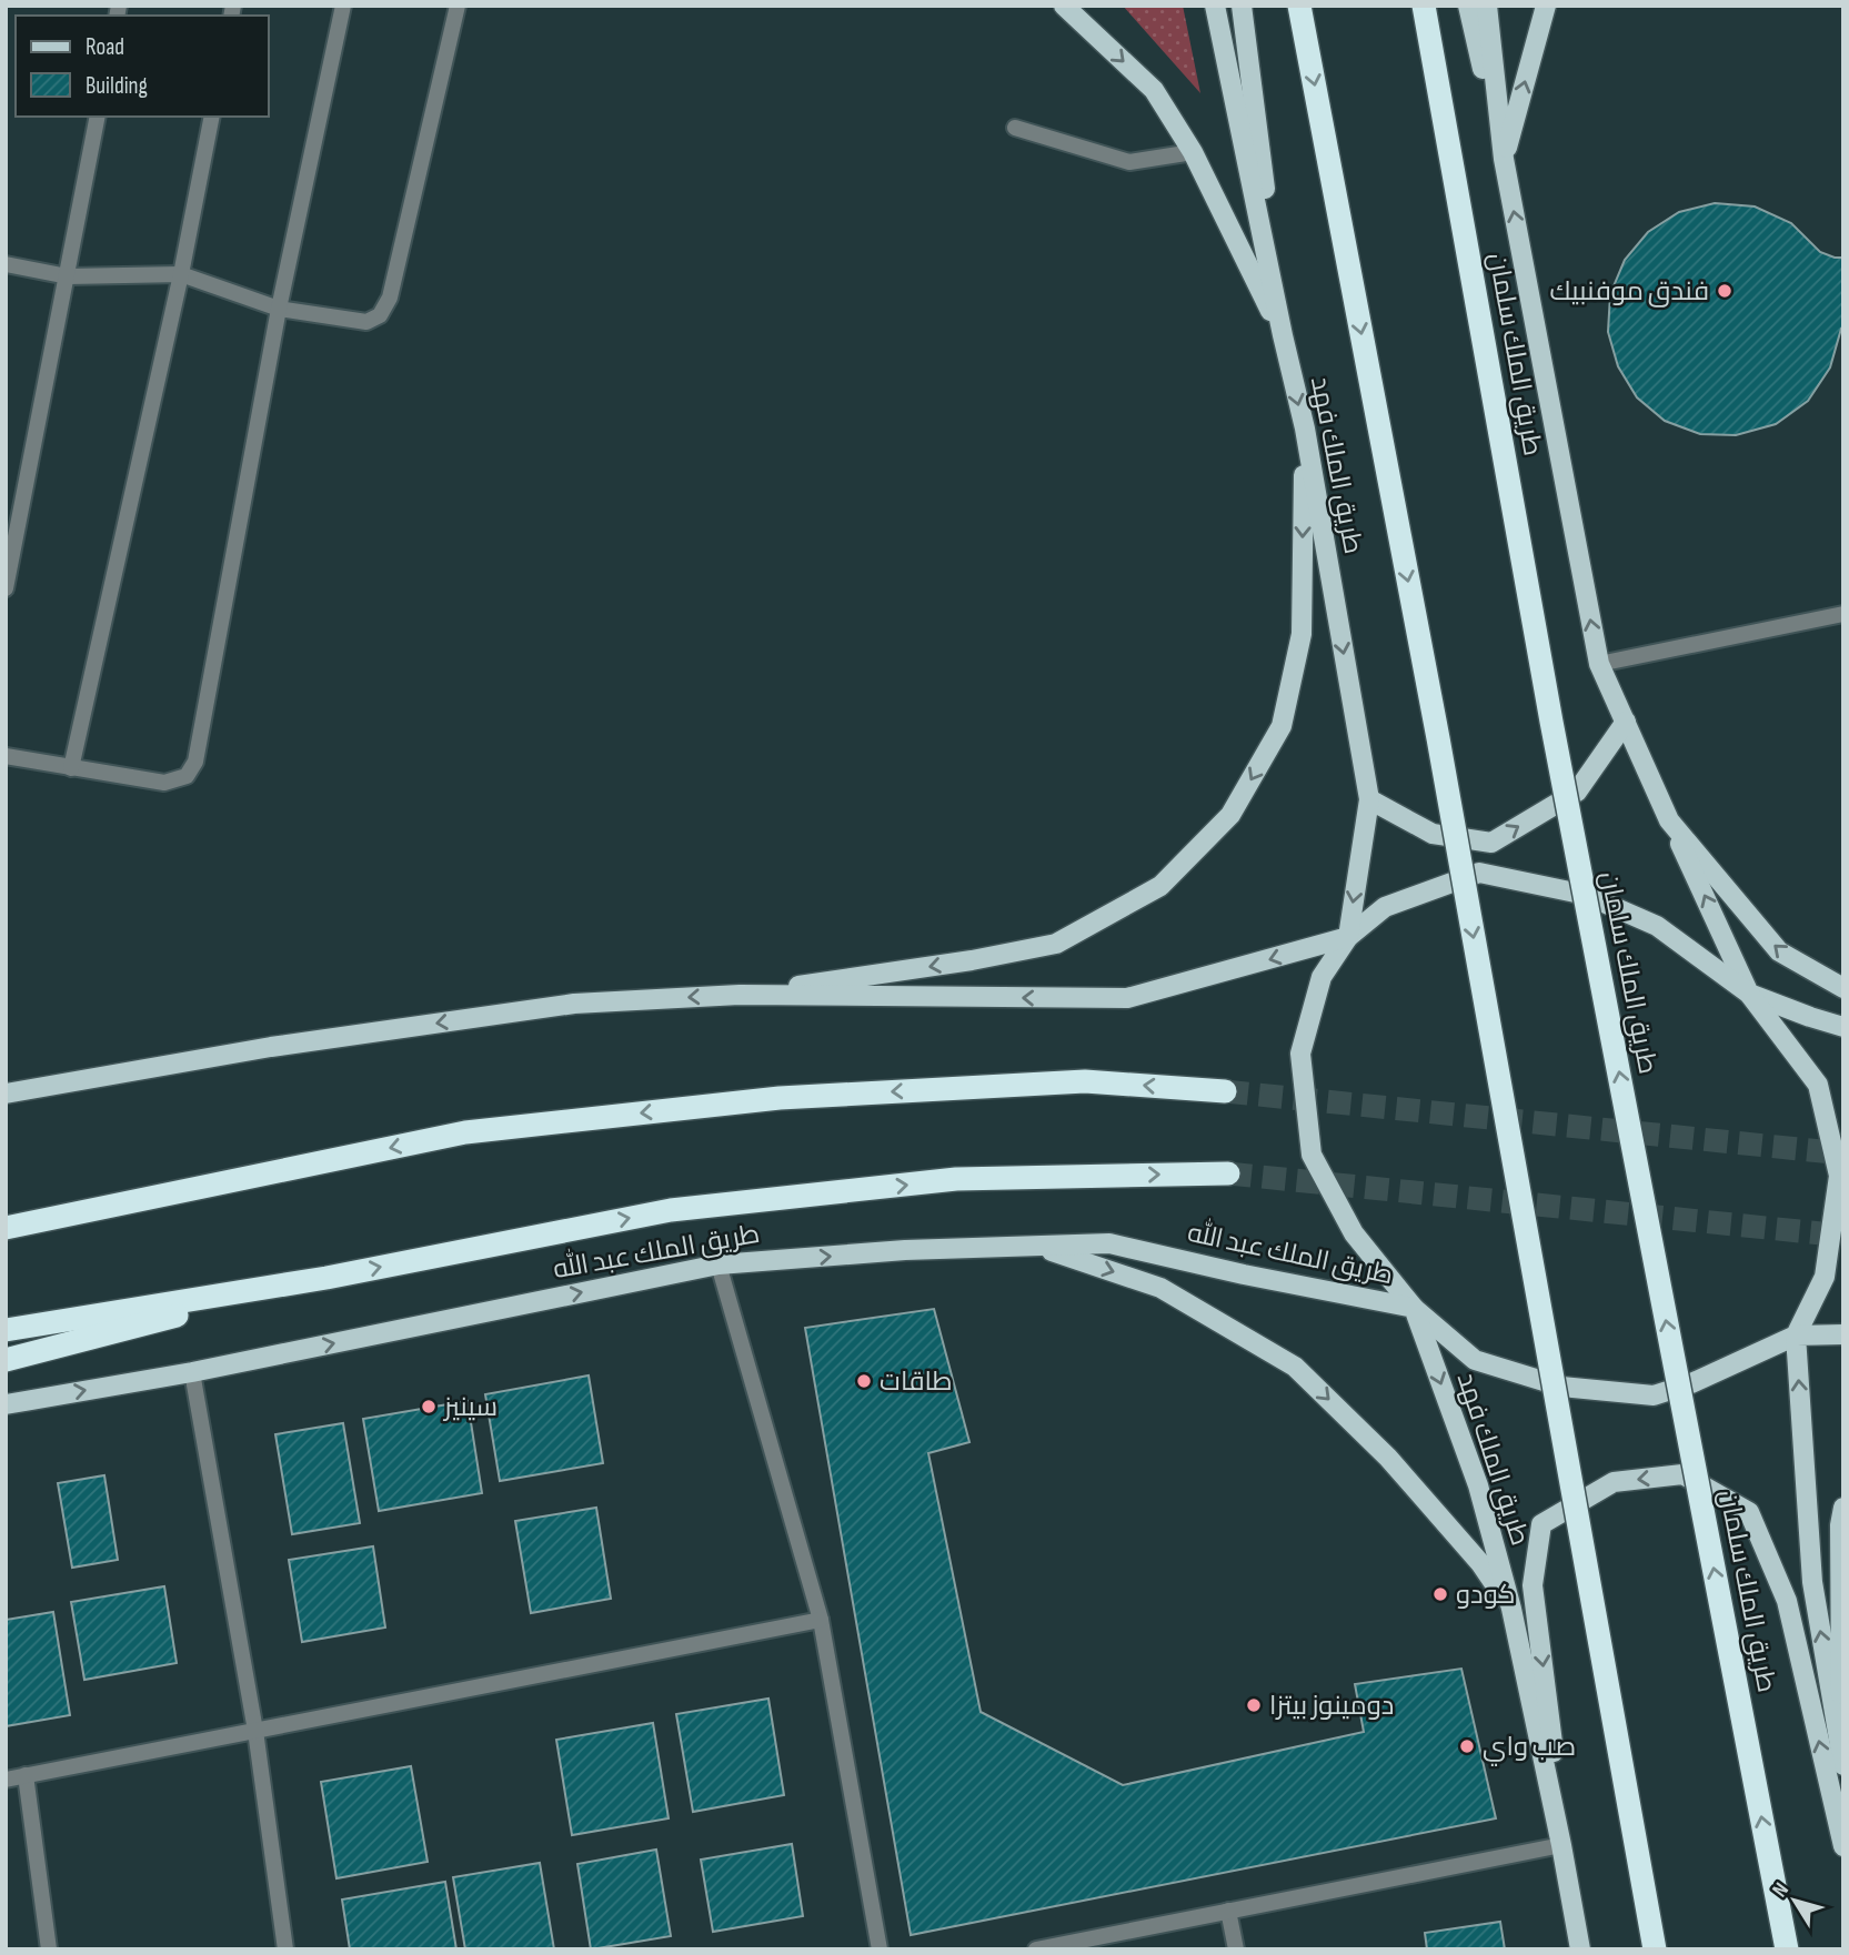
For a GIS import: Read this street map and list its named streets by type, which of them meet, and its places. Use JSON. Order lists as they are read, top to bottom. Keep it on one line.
{"streets":{"highway":["طريق الملك سلمان","طريق الملك عبد الله"],"main road":["طريق الملك فهد"]},"crossings":[["طريق الملك فهد","طريق الملك عبد الله"]],"one_way":["طريق الملك فهد"],"places":["فندق موفنبيك","طاقات","سينيز","كودو","دومينوز بيتزا","صب واي"],"legend":["Road","Building"],"north":"top left"}
